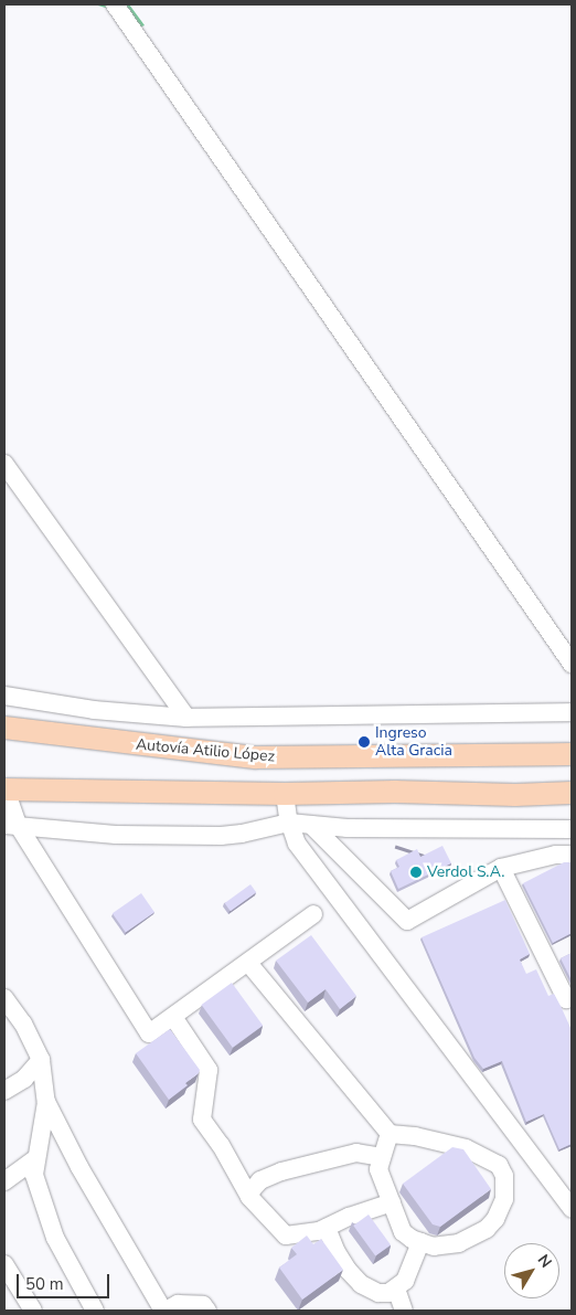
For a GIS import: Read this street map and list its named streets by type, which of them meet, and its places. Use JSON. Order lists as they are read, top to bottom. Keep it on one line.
{"streets":{"main road":["Autovía Atilio López"]},"places":["Ingreso Alta Gracia","Verdol S.A."],"scale_bar":"50 m","north":"top right"}
